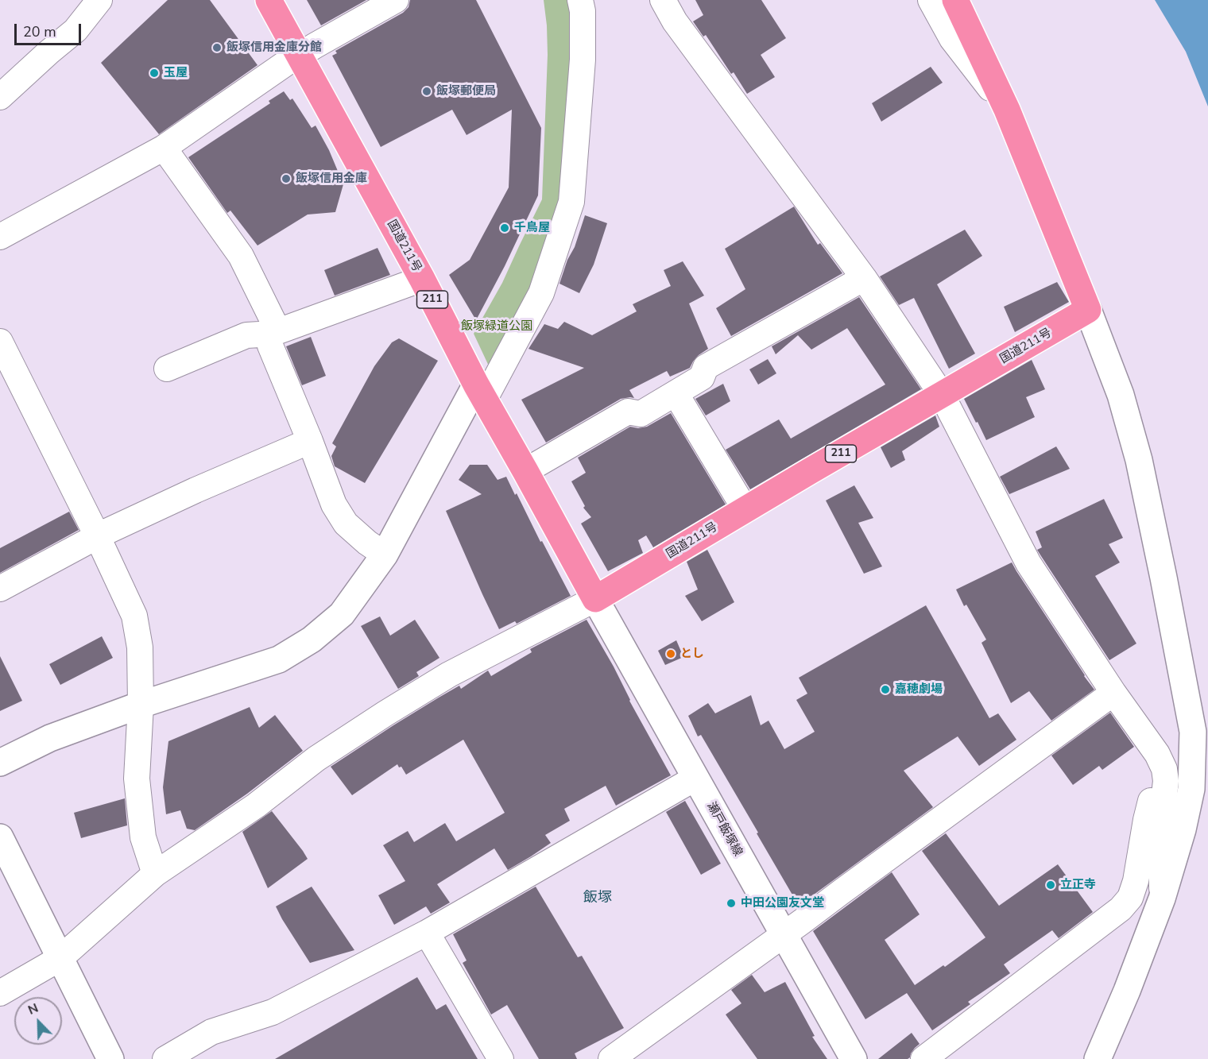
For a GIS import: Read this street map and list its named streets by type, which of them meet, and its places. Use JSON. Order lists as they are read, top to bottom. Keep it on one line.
{"streets":{"highway":["国道211号","211"],"street":["瀬戸飯塚線"]},"crossings":[["国道211号","瀬戸飯塚線"]],"districts":["飯塚"],"parks":["飯塚緑道公園"],"places":["飯塚信用金庫分館","玉屋","飯塚郵便局","飯塚信用金庫","千鳥屋","とし","嘉穂劇場","立正寺","中田公園友文堂"],"scale_bar":"20 m","north":"top left"}
